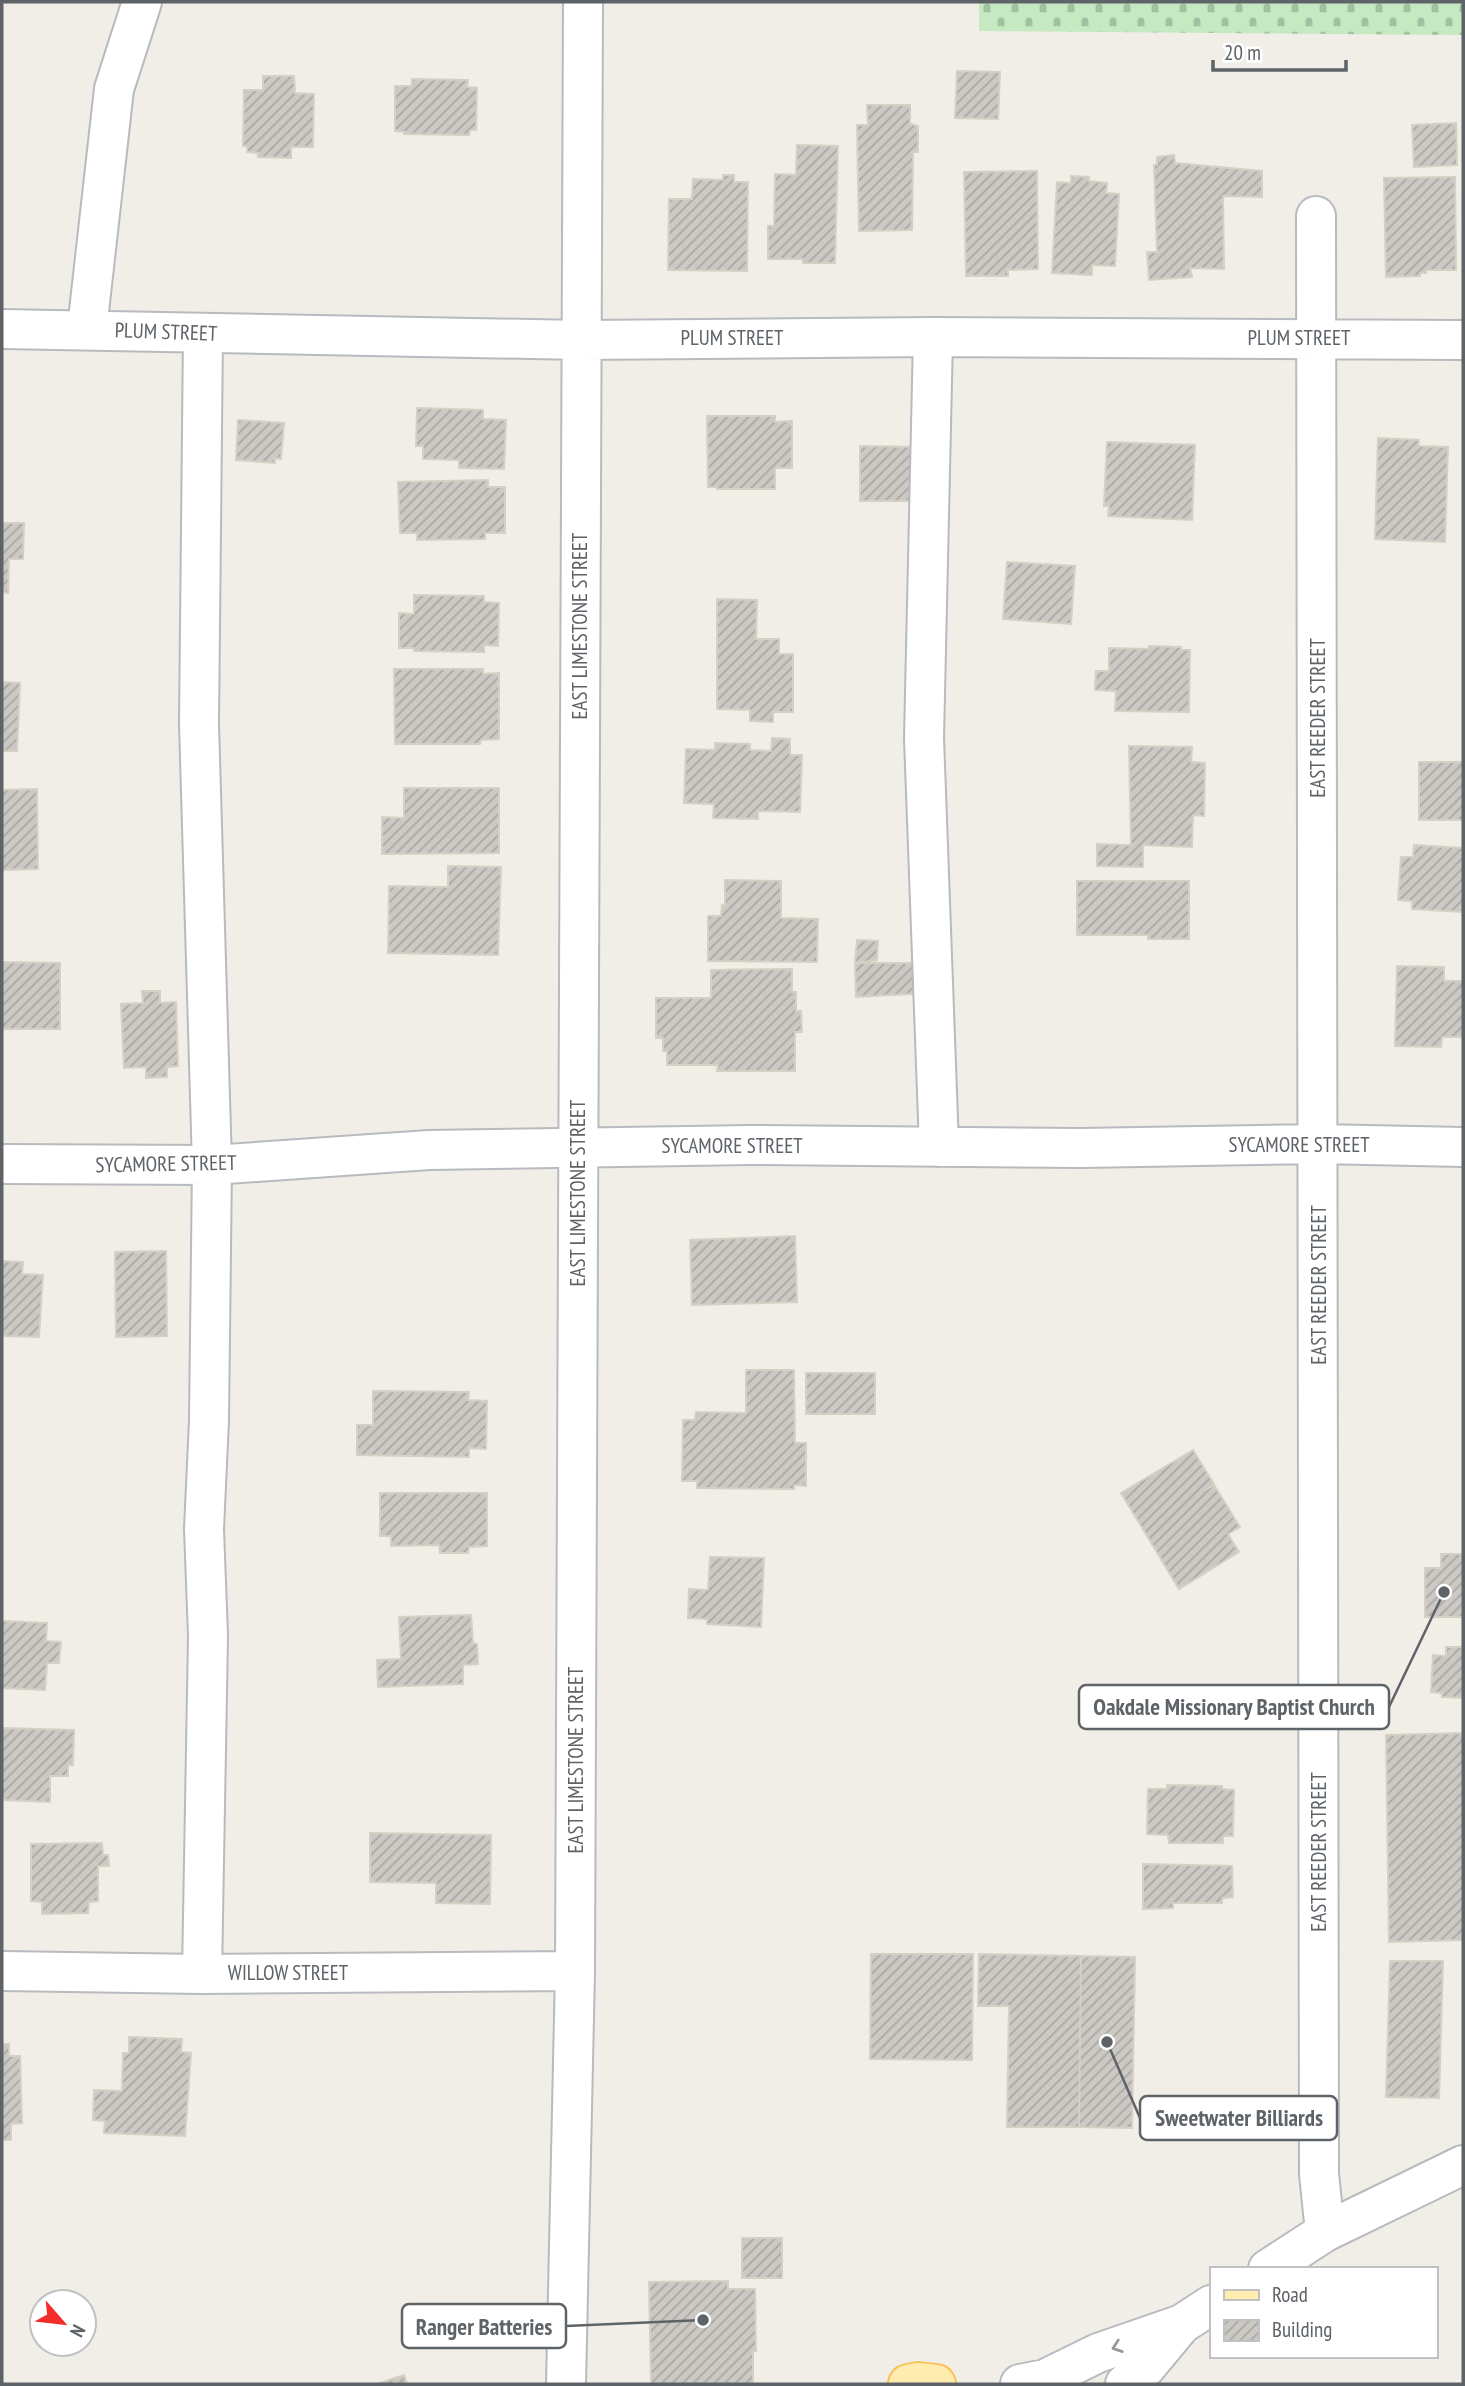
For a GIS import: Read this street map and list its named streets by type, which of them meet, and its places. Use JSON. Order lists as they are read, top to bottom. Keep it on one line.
{"streets":{"street":["PLUM STREET","EAST LIMESTONE STREET","EAST REEDER STREET","SYCAMORE STREET","WILLOW STREET"]},"crossings":[["PLUM STREET","EAST LIMESTONE STREET"],["PLUM STREET","EAST REEDER STREET"],["EAST LIMESTONE STREET","SYCAMORE STREET"],["EAST LIMESTONE STREET","WILLOW STREET"],["EAST REEDER STREET","SYCAMORE STREET"]],"places":["Oakdale Missionary Baptist Church","Sweetwater Billiards","Ranger Batteries"],"legend":["Road","Building"],"scale_bar":"20 m","north":"bottom right"}
